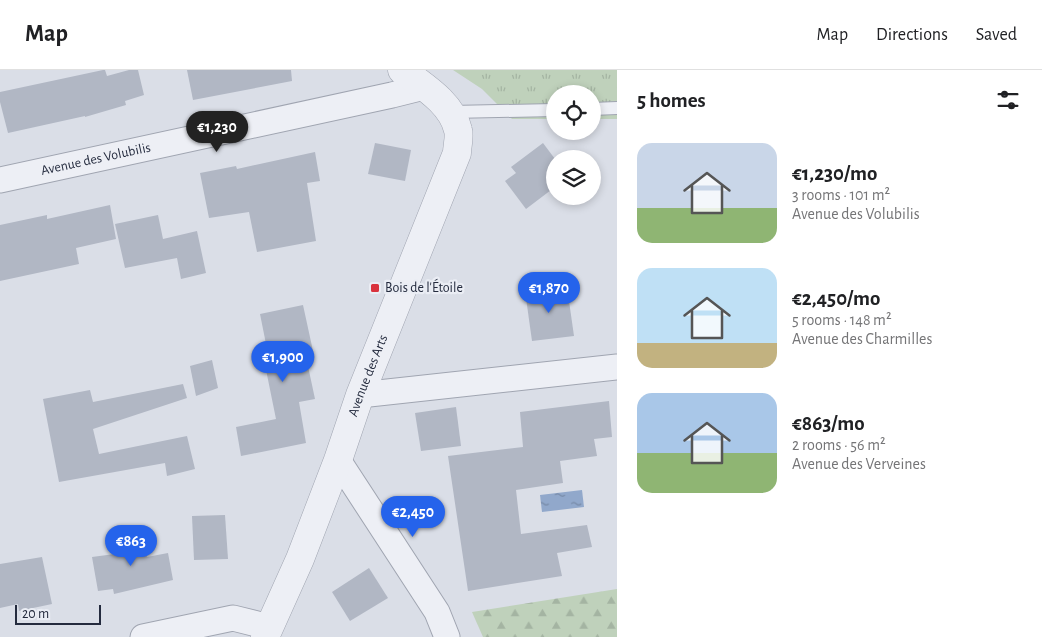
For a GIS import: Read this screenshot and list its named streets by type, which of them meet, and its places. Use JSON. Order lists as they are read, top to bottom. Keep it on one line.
{"streets":{"street":["Avenue des Volubilis","Avenue des Arts"]},"places":{"transit":["Bois de l'Étoile"]},"scale_bar":"20 m","page":{"header":"Map","nav":["Map","Directions","Saved"],"heading":"5 homes","price":["€1,230","€1,870","€1,900","€2,450","€863"],"list":[{"name":"€1,230/mo","note":"3 rooms · 101 m² · Avenue des Volubilis"},{"name":"€2,450/mo","note":"5 rooms · 148 m² · Avenue des Charmilles"},{"name":"€863/mo","note":"2 rooms · 56 m² · Avenue des Verveines"}],"scale":"20 m"}}
